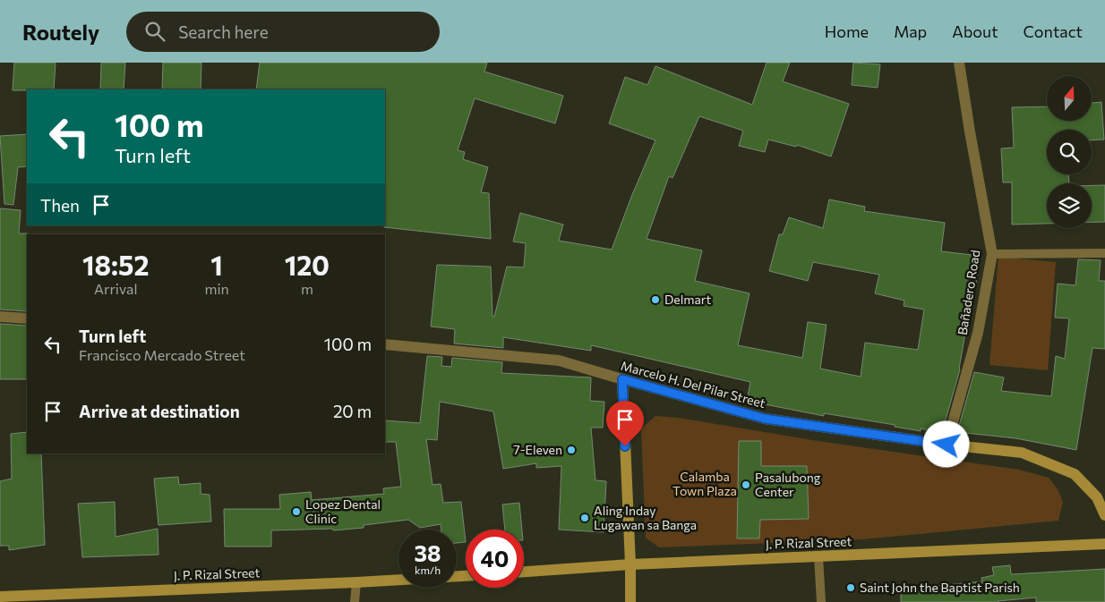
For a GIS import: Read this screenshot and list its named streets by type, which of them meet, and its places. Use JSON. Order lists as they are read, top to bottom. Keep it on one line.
{"streets":{"main road":["Marcelo H. Del Pilar Street","J. P. Rizal Street"],"street":["Bañadero Road"]},"crossings":[["Bañadero Road","Marcelo H. Del Pilar Street"]],"parks":["Calamba Town Plaza"],"places":["Delmart","7-Eleven","Pasalubong Center","Lopez Dental Clinic","Aling Inday Lugawan sa Banga","Saint John the Baptist Parish"],"north":"top","page":{"header":"Routely","search":"Search here","nav":["Home","Map","About","Contact"],"turn":["100 m","Turn left"],"then":"Then","eta":["18:52","Arrival","1","min","120","m"],"list":[{"name":"Turn left","note":"Francisco Mercado Street","value":"100 m"},{"name":"Arrive at destination","value":"20 m"}],"speed":"38 km/h","limit":"40"}}
